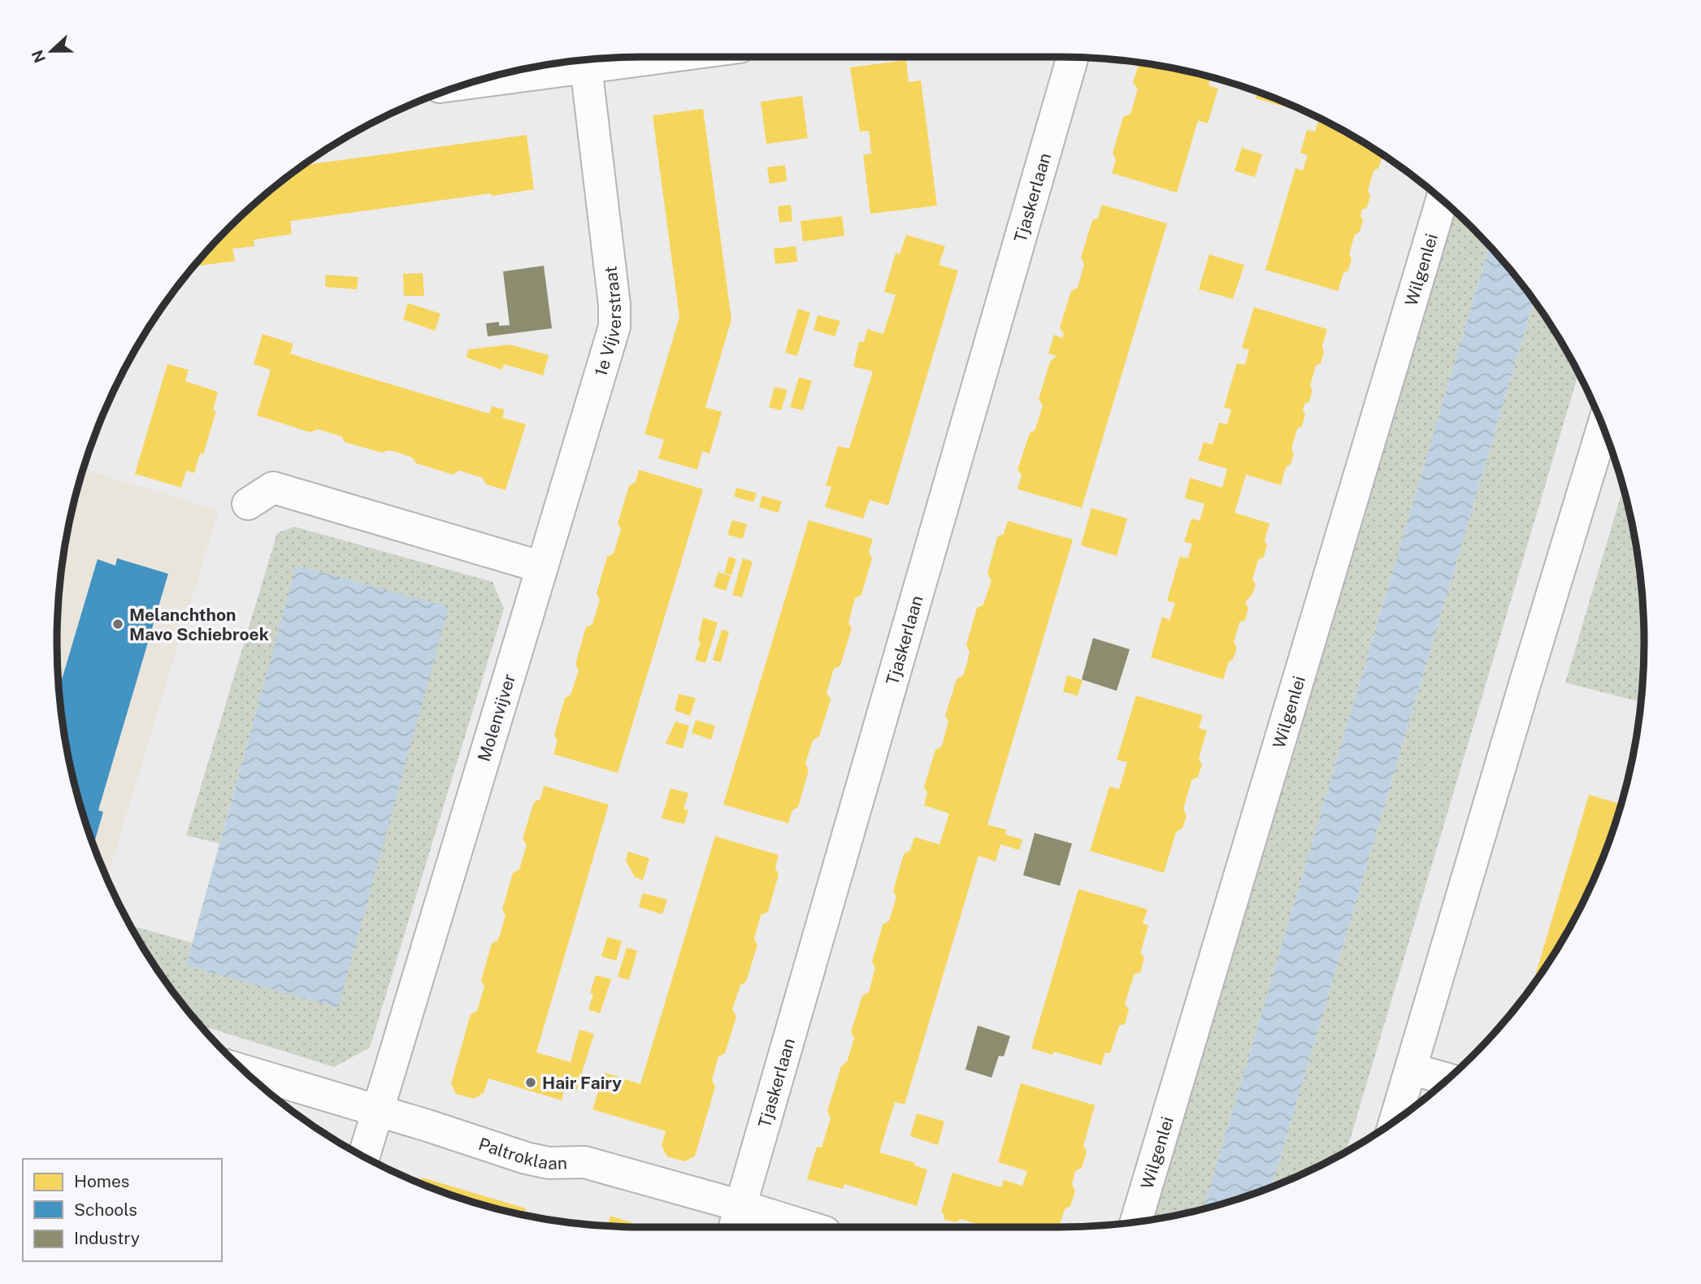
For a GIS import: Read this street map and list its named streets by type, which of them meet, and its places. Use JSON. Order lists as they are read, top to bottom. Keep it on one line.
{"streets":{"street":["Tjaskerlaan","Wilgenlei","1e Vijverstraat","Molenvijver","Paltroklaan"]},"crossings":[["Tjaskerlaan","Paltroklaan"],["1e Vijverstraat","Molenvijver"],["Molenvijver","Paltroklaan"]],"places":["Melanchthon Mavo Schiebroek","Hair Fairy"],"legend":["Homes","Schools","Industry"],"north":"left"}
